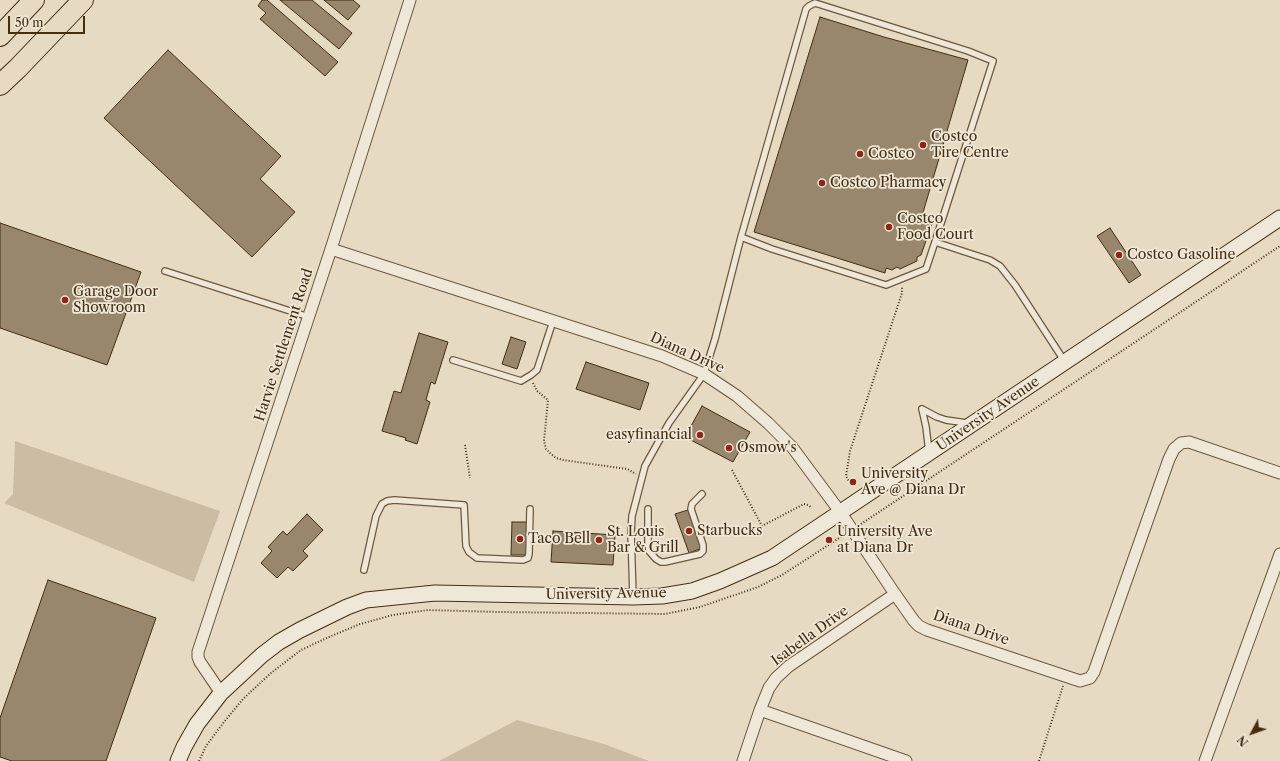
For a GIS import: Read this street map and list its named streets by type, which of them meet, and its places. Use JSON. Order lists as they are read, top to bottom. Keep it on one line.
{"streets":{"street":["Harvie Settlement Road","Diana Drive","University Avenue","Isabella Drive"]},"crossings":[["Harvie Settlement Road","Diana Drive"],["Harvie Settlement Road","University Avenue"],["Diana Drive","University Avenue"],["Diana Drive","Isabella Drive"]],"places":["Costco Tire Centre","Costco","Costco Pharmacy","Costco Food Court","Costco Gasoline","Garage Door Showroom","easyfinancial","Osmow's","University Ave @ Diana Dr","Starbucks","Taco Bell","St. Louis Bar & Grill","University Ave at Diana Dr"],"scale_bar":"50 m","north":"bottom left"}
